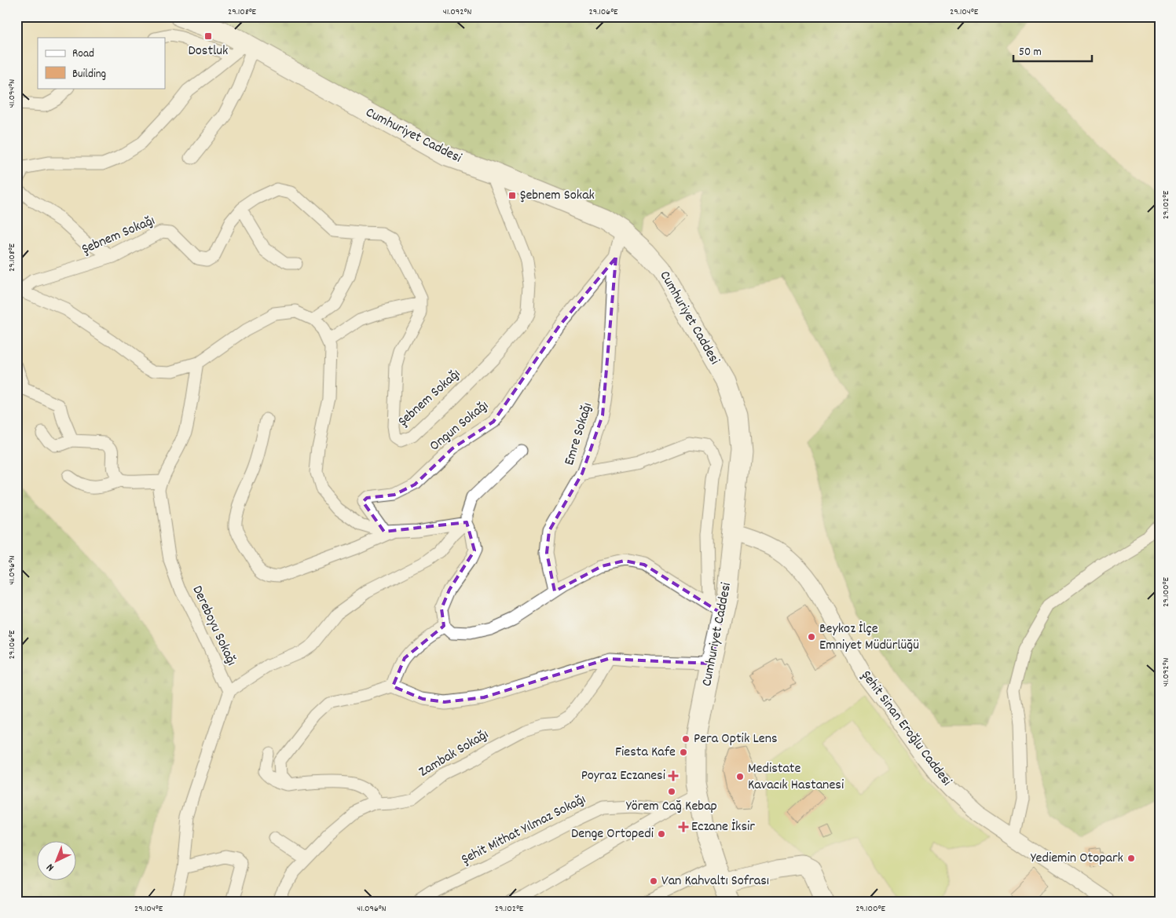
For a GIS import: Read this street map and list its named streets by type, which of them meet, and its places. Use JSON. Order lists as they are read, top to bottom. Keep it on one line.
{"streets":{"main road":["Cumhuriyet Caddesi"],"street":["Şebnem Sokağı","Ongun Sokağı","Emre Sokağı","Dereboyu Sokağı","Şehit Sinan Eroğlu Caddesi","Zambak Sokağı","Şehit Mithat Yılmaz Sokağı"]},"crossings":[["Cumhuriyet Caddesi","Şebnem Sokağı"],["Cumhuriyet Caddesi","Emre Sokağı"],["Cumhuriyet Caddesi","Şehit Sinan Eroğlu Caddesi"],["Ongun Sokağı","Emre Sokağı"]],"places":{"transit":["Dostluk","Şebnem Sokak"],"other":["Beykoz İlçe Emniyet Müdürlüğü","Pera Optik Lens","Fiesta Kafe","Medistate Kavacık Hastanesi","Yörem Cağ Kebap","Denge Ortopedi","Yediemin Otopark","Van Kahvaltı Sofrası"],"health":["Poyraz Eczanesi","Eczane İksir"]},"legend":["Road","Building"],"scale_bar":"50 m","north":"bottom left","coordinates":["29.108°E","41.092°N","29.106°E","29.104°E","41.094°N","29.102°E","41.096°N","29.100°E"]}
